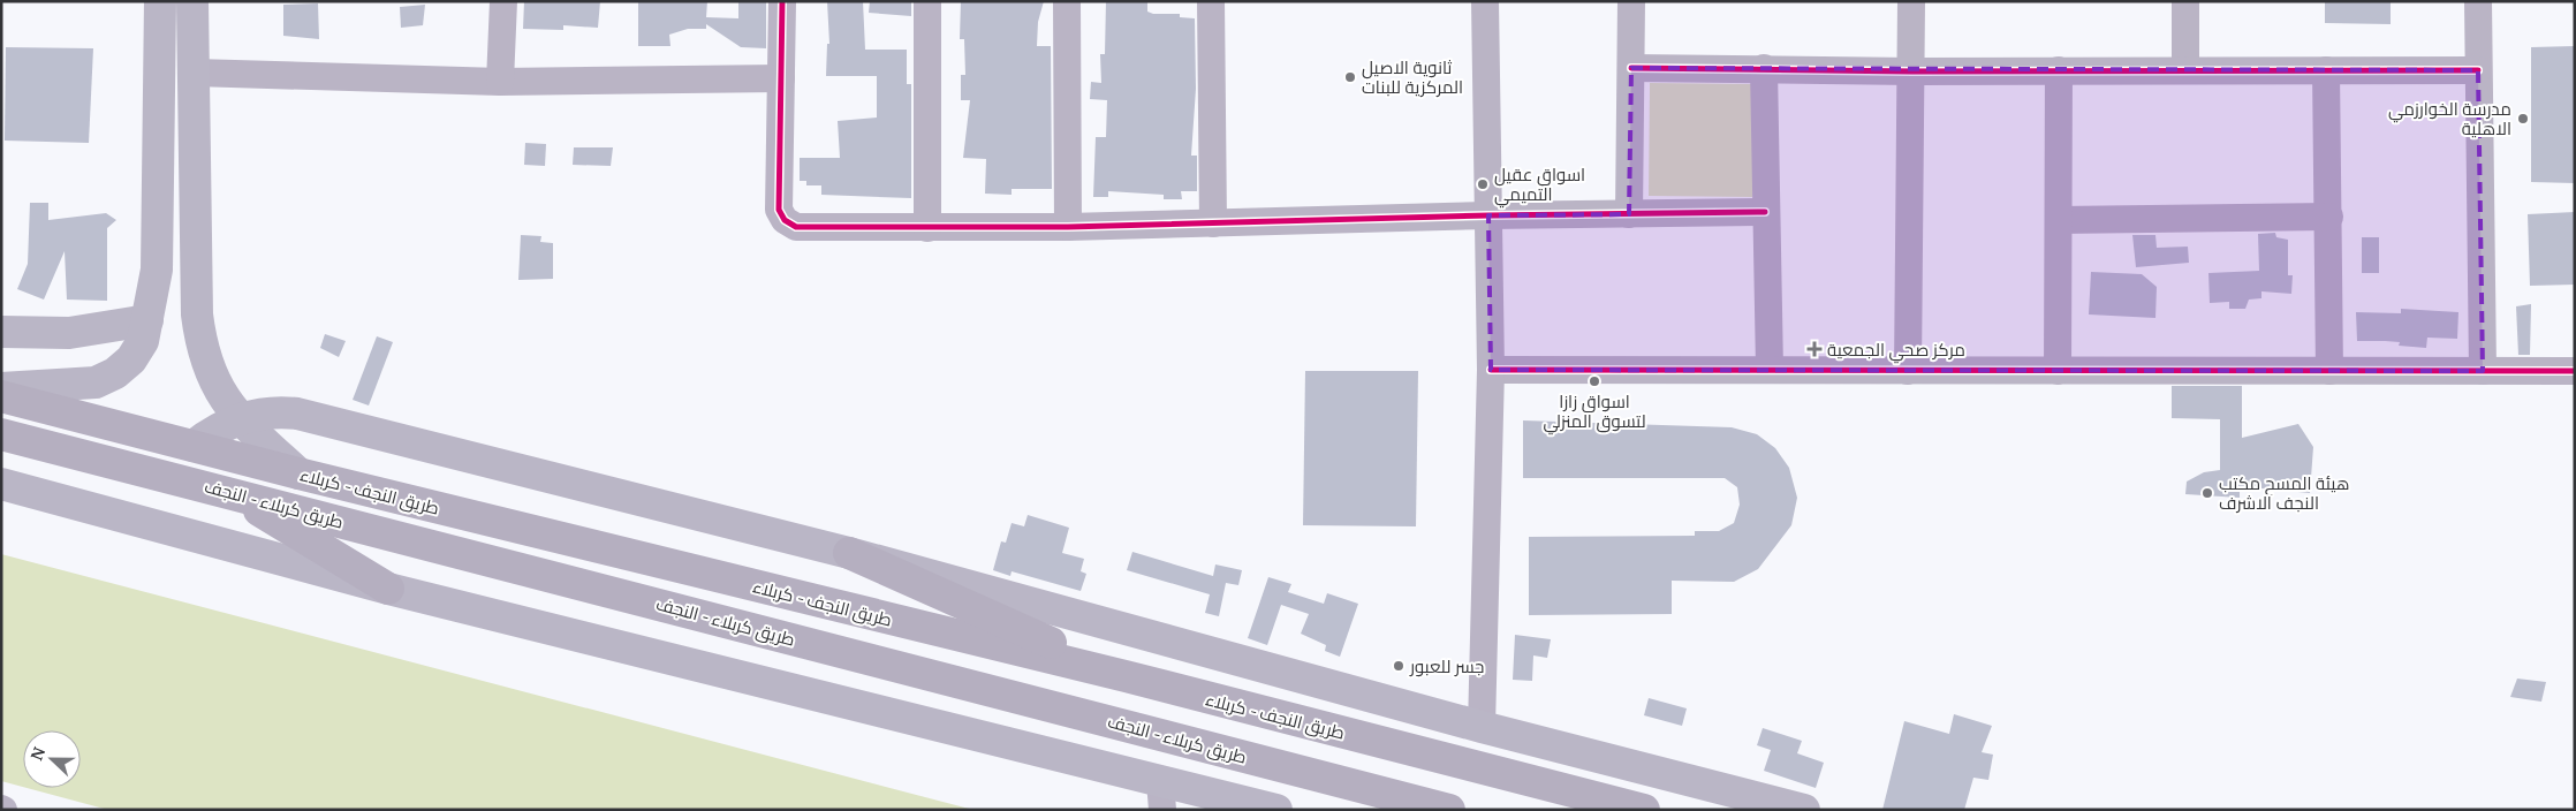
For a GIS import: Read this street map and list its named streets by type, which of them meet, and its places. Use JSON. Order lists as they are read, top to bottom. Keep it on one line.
{"streets":{"highway":["طريق النجف - کربلاء","طريق کربلاء - النجف"]},"places":{"other":["ثانوية الاصيل المركزية للبنات","مدرسة الخوارزمي الاهلية","اسواق عقيل التميمي","اسواق زازا لتسوق المنزلي","هيئة المسح مكتب النجف الاشرف","جسر للعبور"],"health":["مركز صحي الجمعية"]},"north":"left"}
